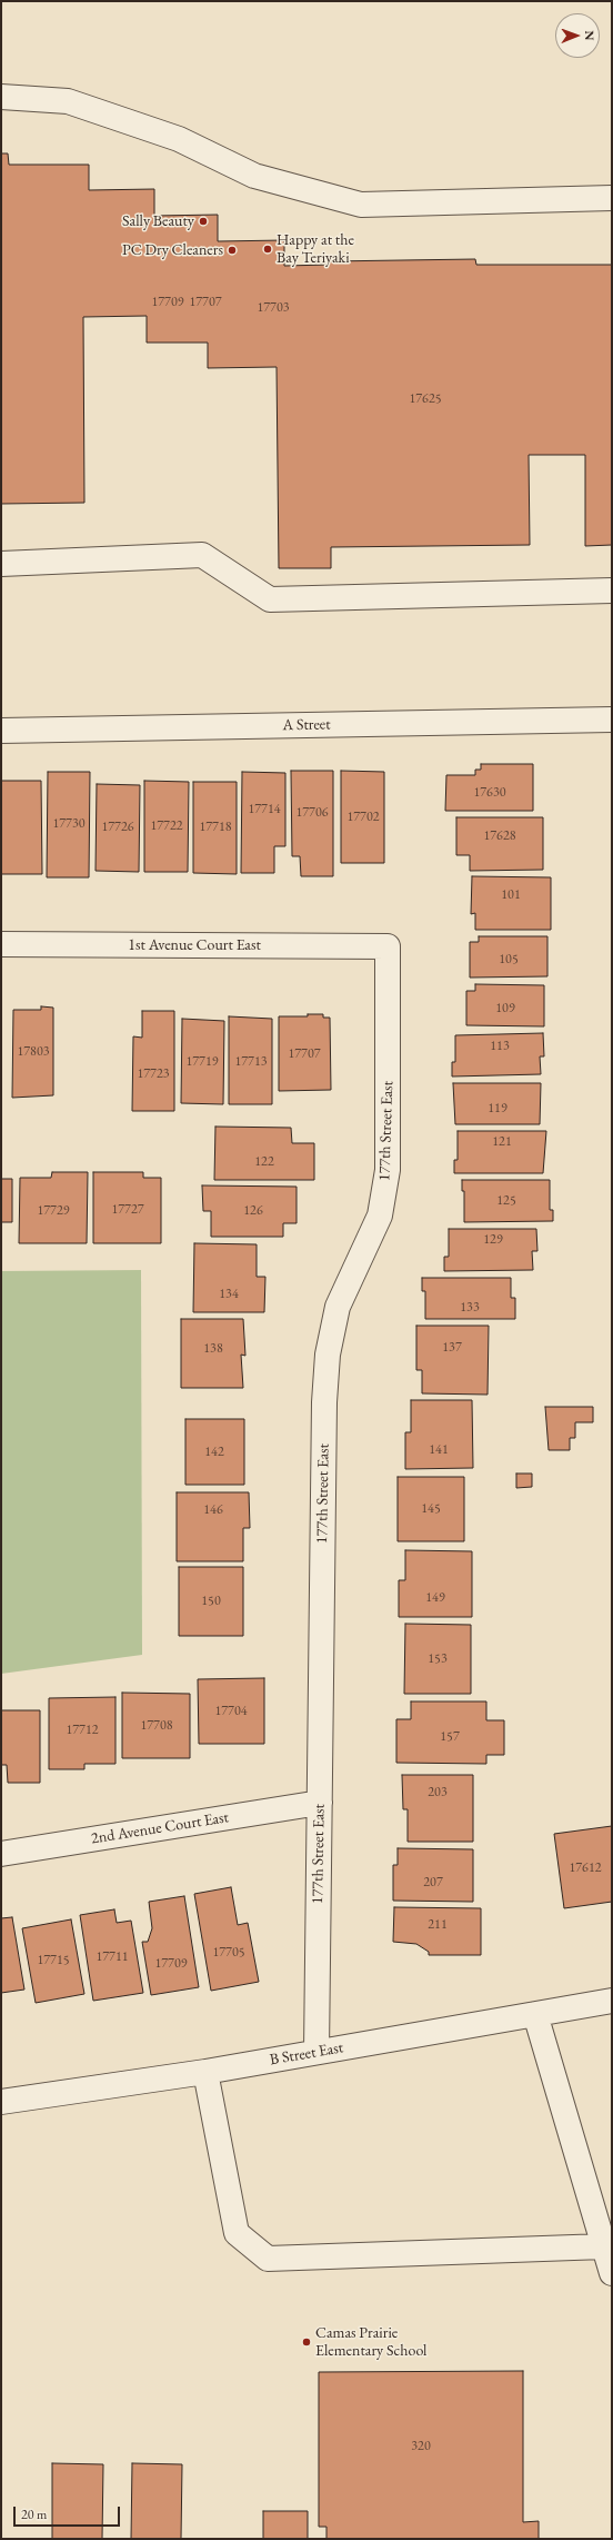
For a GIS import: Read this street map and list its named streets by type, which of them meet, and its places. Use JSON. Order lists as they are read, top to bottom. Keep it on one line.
{"streets":{"street":["A Street","1st Avenue Court East","177th Street East","2nd Avenue Court East","B Street East"]},"crossings":[["1st Avenue Court East","177th Street East"],["177th Street East","2nd Avenue Court East"],["177th Street East","B Street East"]],"places":["Sally Beauty","Happy at the Bay Teriyaki","PC Dry Cleaners","Camas Prairie Elementary School"],"house_numbers":["17709","17707","17703","17625","17630","17714","17706","17702","17730","17722","17726","17718","17628","101","105","109","113","17803","17707","17719","17713","17723","119","121","122","125","17727","17729","126","129","134","133","137","138","141","142","145","146","149","150","153","17704","17708","17712","157","203","17612","207","211","17705","17711","17715","17709","320"],"scale_bar":"20 m","north":"right"}
